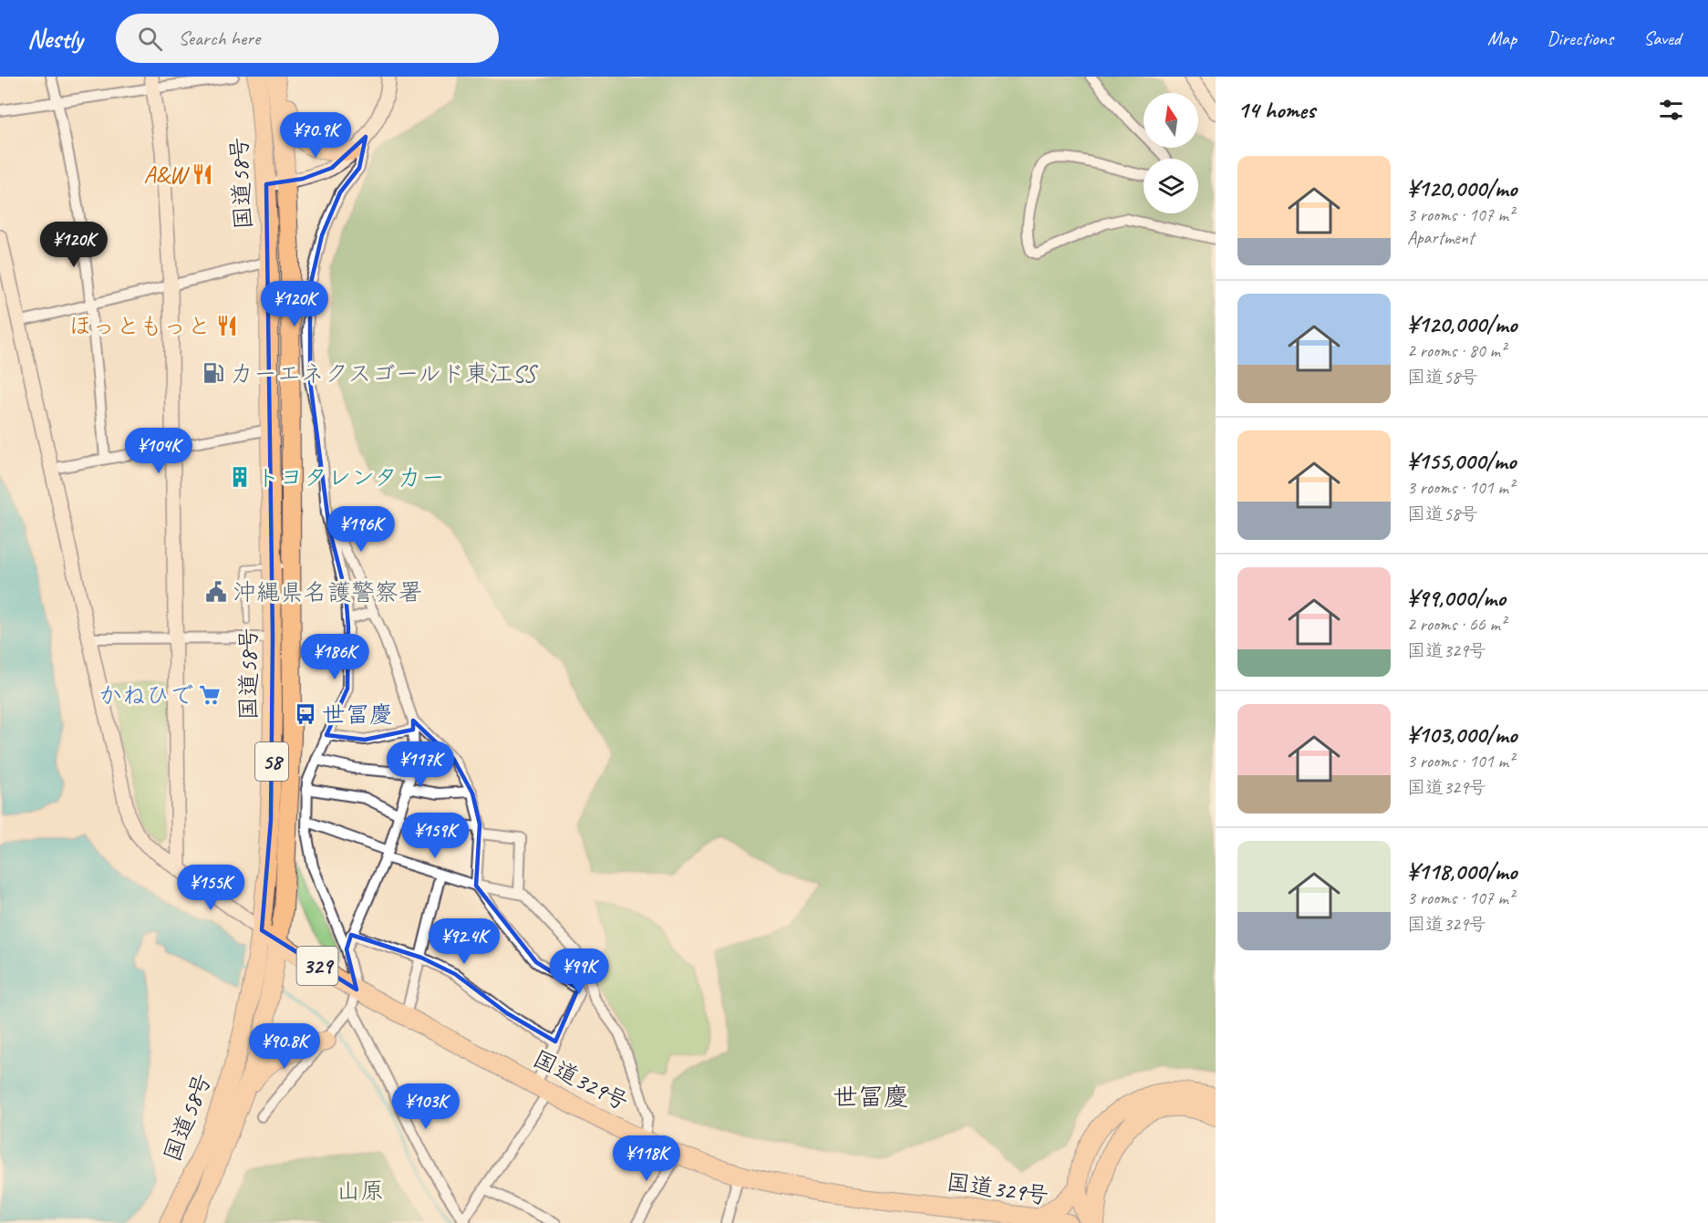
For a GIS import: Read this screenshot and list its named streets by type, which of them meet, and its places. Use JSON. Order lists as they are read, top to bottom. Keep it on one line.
{"streets":{"highway":["国道58号","58","329","国道329号"]},"crossings":[["国道58号","国道329号"]],"districts":["世冨慶"],"parks":["山原"],"places":{"restaurant":["A&W","ほっともっと"],"fuel station":["カーエネクスゴールド東江SS"],"building":["トヨタレンタカー"],"public building":["沖縄県名護警察署"],"supermarket":["かねひで"],"bus stop":["世冨慶"]},"north":"top","page":{"header":"Nestly","search":"Search here","nav":["Map","Directions","Saved"],"heading":"14 homes","price":["¥70.9K","¥120K","¥120K","¥104K","¥196K","¥186K","¥117K","¥159K","¥155K","¥92.4K","¥99K","¥90.8K","¥103K","¥118K"],"list":[{"name":"¥120,000/mo","note":"3 rooms · 107 m² · Apartment"},{"name":"¥120,000/mo","note":"2 rooms · 80 m² · 国道58号"},{"name":"¥155,000/mo","note":"3 rooms · 101 m² · 国道58号"},{"name":"¥99,000/mo","note":"2 rooms · 66 m² · 国道329号"},{"name":"¥103,000/mo","note":"3 rooms · 101 m² · 国道329号"},{"name":"¥118,000/mo","note":"3 rooms · 107 m² · 国道329号"}]}}
